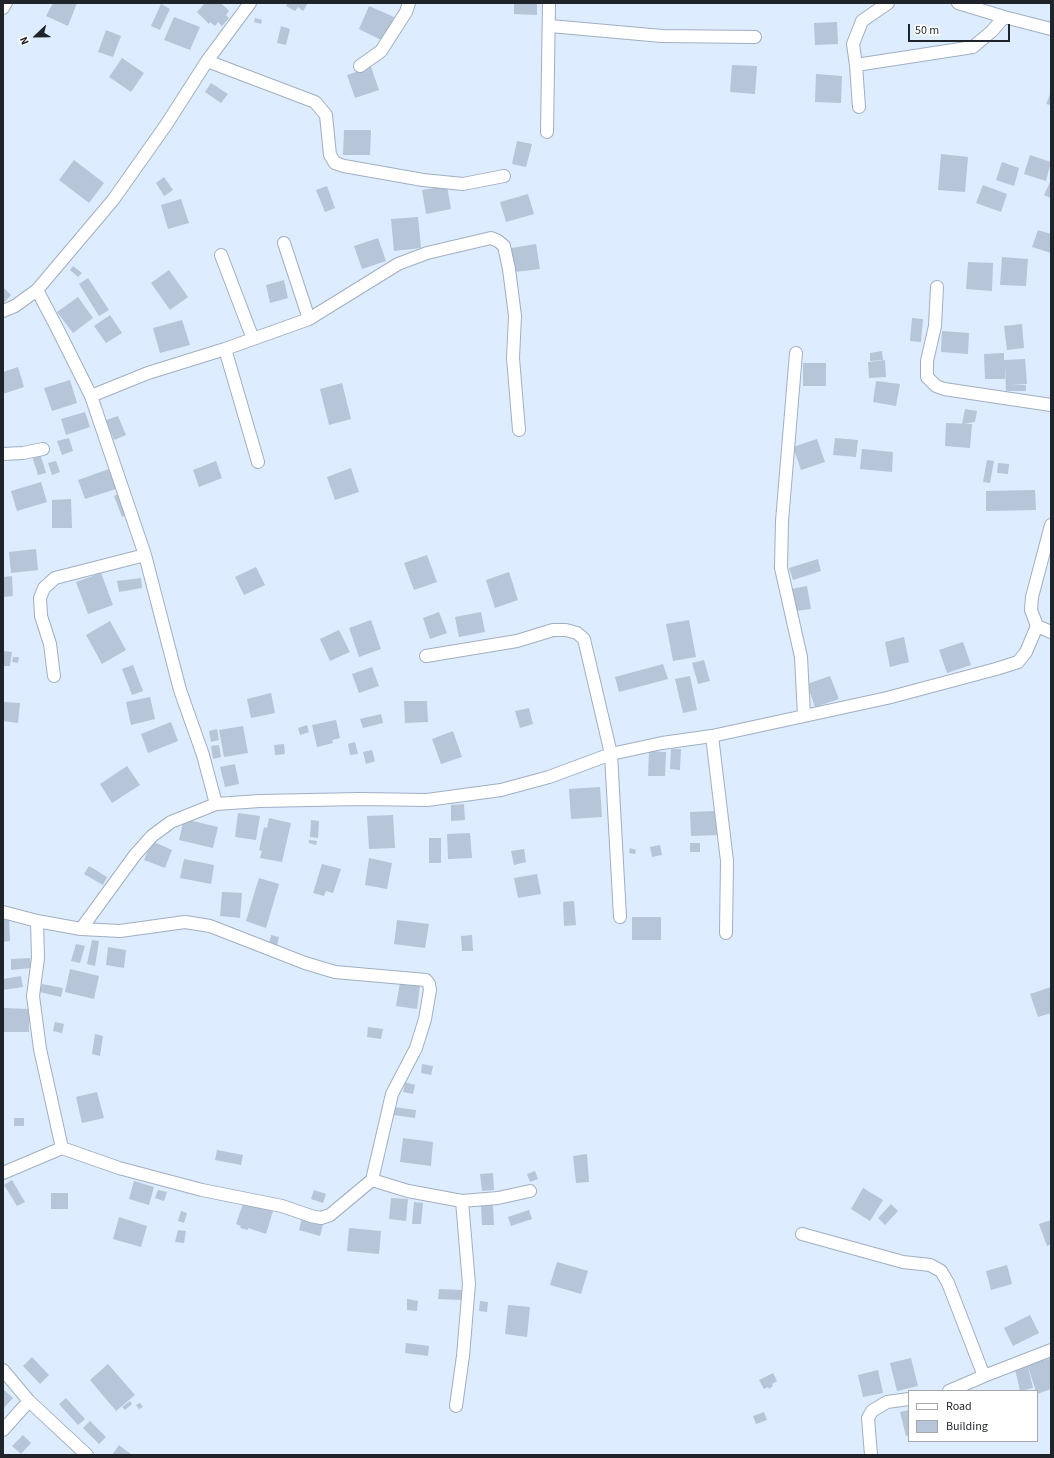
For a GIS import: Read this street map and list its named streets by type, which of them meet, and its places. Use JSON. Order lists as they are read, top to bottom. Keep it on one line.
{"legend":["Road","Building"],"scale_bar":"50 m","north":"left"}
